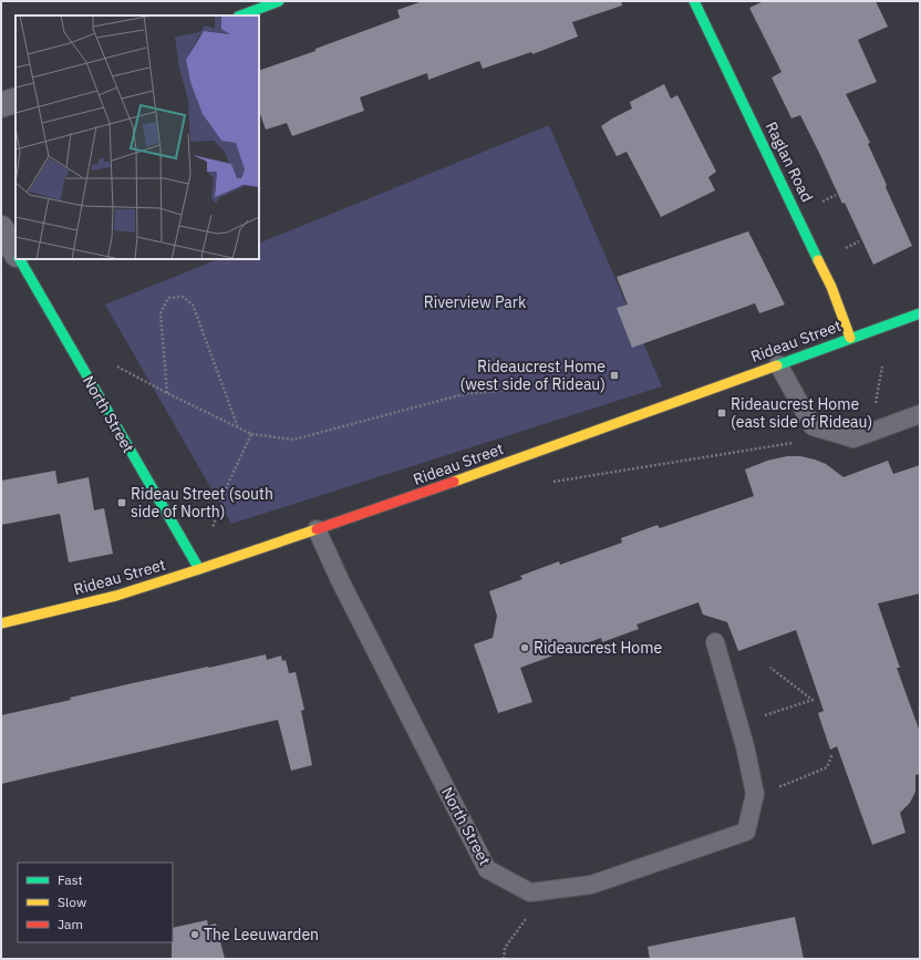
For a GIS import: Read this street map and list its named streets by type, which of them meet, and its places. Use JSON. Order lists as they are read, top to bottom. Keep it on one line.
{"streets":{"street":["Raglan Road","Rideau Street","North Street"]},"crossings":[["Raglan Road","Rideau Street"],["Rideau Street","North Street"]],"parks":["Riverview Park"],"places":{"transit":["Rideaucrest Home (west side of Rideau)","Rideaucrest Home (east side of Rideau)","Rideau Street (south side of North)"],"other":["Rideaucrest Home","The Leeuwarden"]},"legend":["Fast","Slow","Jam"]}
